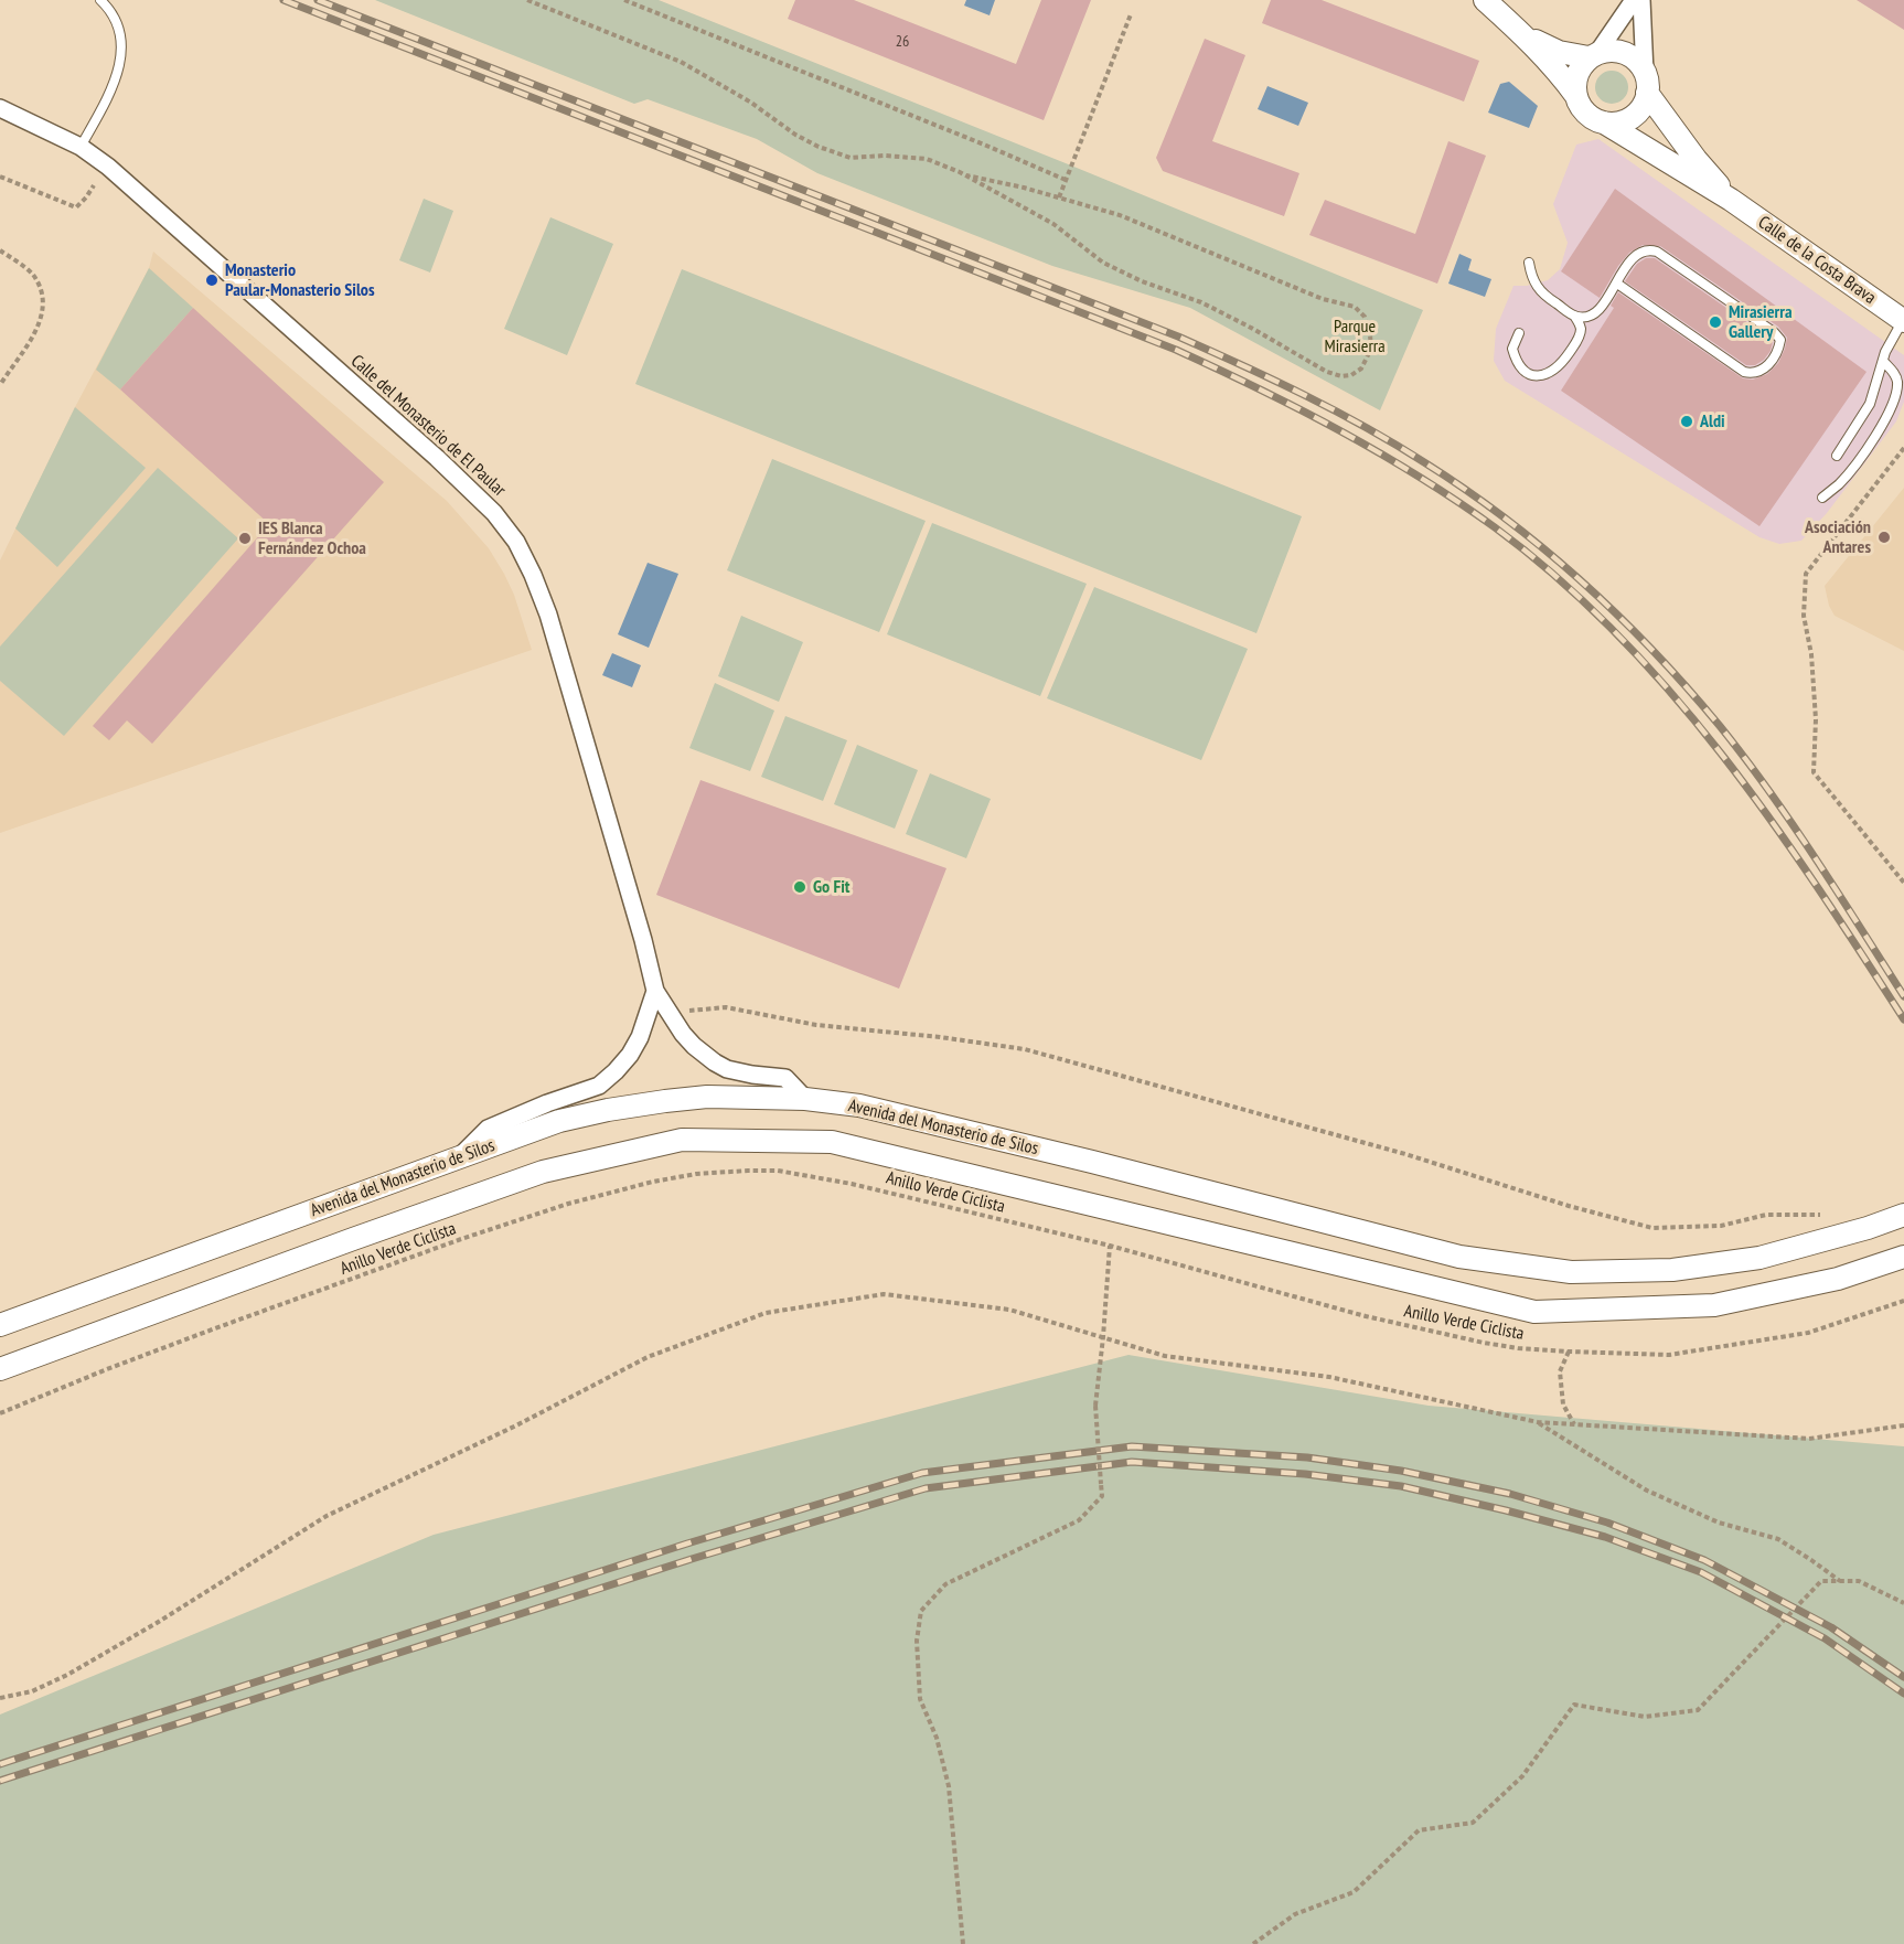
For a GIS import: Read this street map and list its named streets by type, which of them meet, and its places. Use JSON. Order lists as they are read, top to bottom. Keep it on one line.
{"streets":{"street":["Calle de la Costa Brava","Calle del Monasterio de El Paular","Avenida del Monasterio de Silos"],"path":["Anillo Verde Ciclista"]},"crossings":[["Calle del Monasterio de El Paular","Avenida del Monasterio de Silos"]],"parks":["Parque Mirasierra"],"places":["Monasterio Paular-Monasterio Silos","Mirasierra Gallery","Aldi","Asociación Antares","IES Blanca Fernández Ochoa","Go Fit"],"house_numbers":["26"]}
